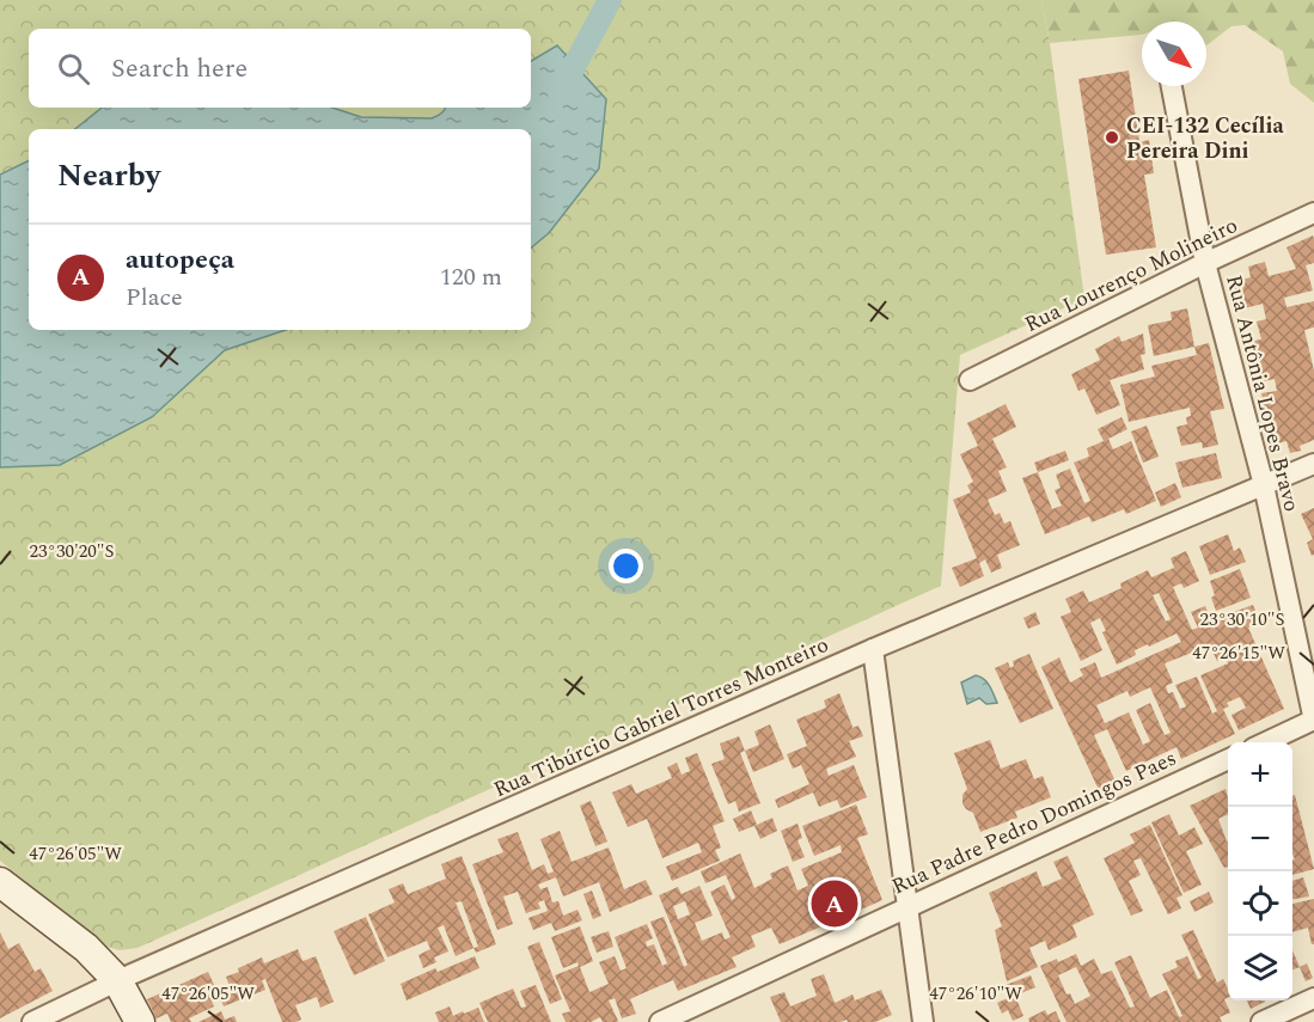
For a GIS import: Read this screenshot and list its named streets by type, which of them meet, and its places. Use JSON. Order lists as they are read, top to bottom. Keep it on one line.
{"streets":{"street":["Rua Lourenço Molineiro","Rua Antônia Lopes Bravo","Rua Tibúrcio Gabriel Torres Monteiro","Rua Padre Pedro Domingos Paes"]},"crossings":[["Rua Lourenço Molineiro","Rua Antônia Lopes Bravo"],["Rua Antônia Lopes Bravo","Rua Tibúrcio Gabriel Torres Monteiro"]],"places":["CEI-132 Cecília Pereira Dini"],"north":"bottom right","page":{"search":"Search here","heading":"Nearby","list":[{"mark":"A","name":"autopeça","note":"Place","value":"120 m"}],"map_buttons":["+","−"],"pins":"A"},"coordinates":["23°30'20\"S","23°30'10\"S","47°26'15\"W","47°26'05\"W","47°26'10\"W"]}
